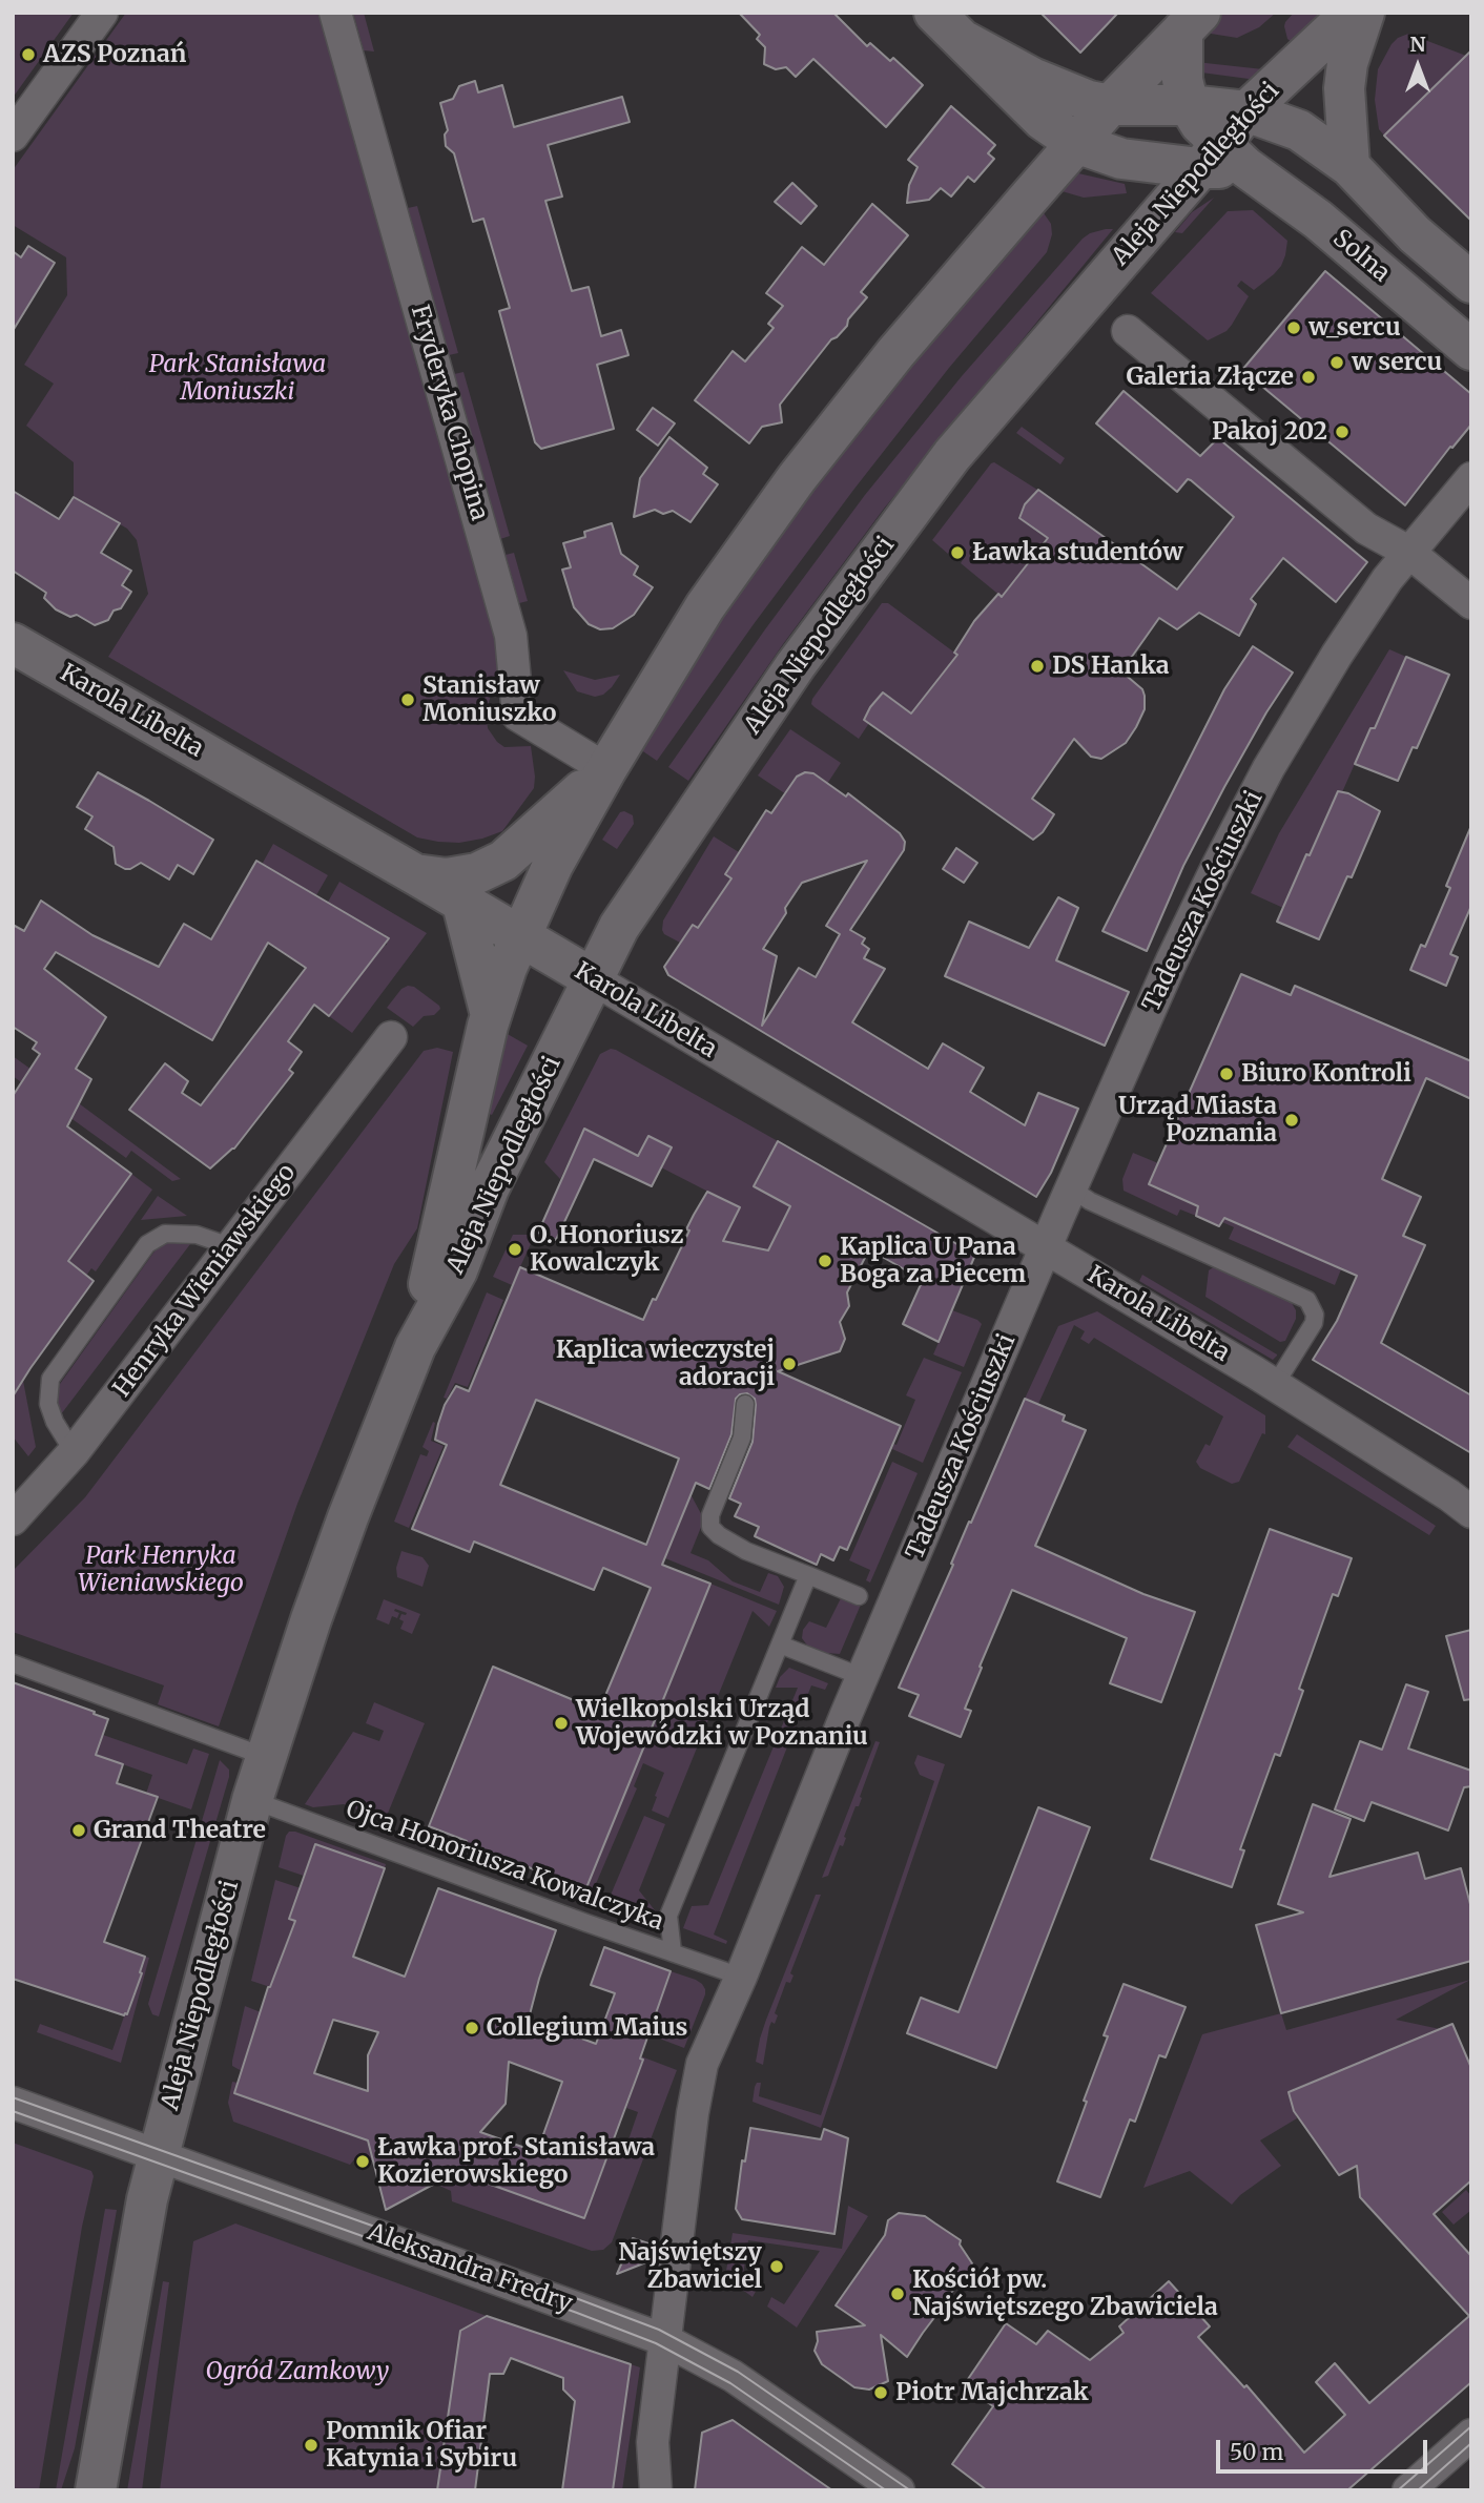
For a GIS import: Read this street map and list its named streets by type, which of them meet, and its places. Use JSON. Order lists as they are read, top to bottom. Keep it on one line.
{"streets":{"street":["Aleja Niepodległości","Solna","Fryderyka Chopina","Karola Libelta","Tadeusza Kościuszki","Henryka Wieniawskiego","Aleksandra Fredry"],"lane":["Ojca Honoriusza Kowalczyka"]},"crossings":[["Aleja Niepodległości","Solna"],["Aleja Niepodległości","Fryderyka Chopina"],["Aleja Niepodległości","Karola Libelta"],["Aleja Niepodległości","Ojca Honoriusza Kowalczyka"],["Aleja Niepodległości","Aleksandra Fredry"],["Karola Libelta","Tadeusza Kościuszki"],["Tadeusza Kościuszki","Ojca Honoriusza Kowalczyka"],["Tadeusza Kościuszki","Aleksandra Fredry"]],"parks":["Park Stanisława Moniuszki","Park Henryka Wieniawskiego","Ogród Zamkowy"],"places":["AZS Poznań","w_sercu","w sercu","Galeria Złącze","Pakoj 202","Ławka studentów","DS Hanka","Stanisław Moniuszko","Biuro Kontroli","Urząd Miasta Poznania","O. Honoriusz Kowalczyk","Kaplica U Pana Boga za Piecem","Kaplica wieczystej adoracji","Wielkopolski Urząd Wojewódzki w Poznaniu","Grand Theatre","Collegium Maius","Ławka prof. Stanisława Kozierowskiego","Najświętszy Zbawiciel","Kościół pw. Najświętszego Zbawiciela","Piotr Majchrzak","Pomnik Ofiar Katynia i Sybiru"],"scale_bar":"50 m","north":"top"}
